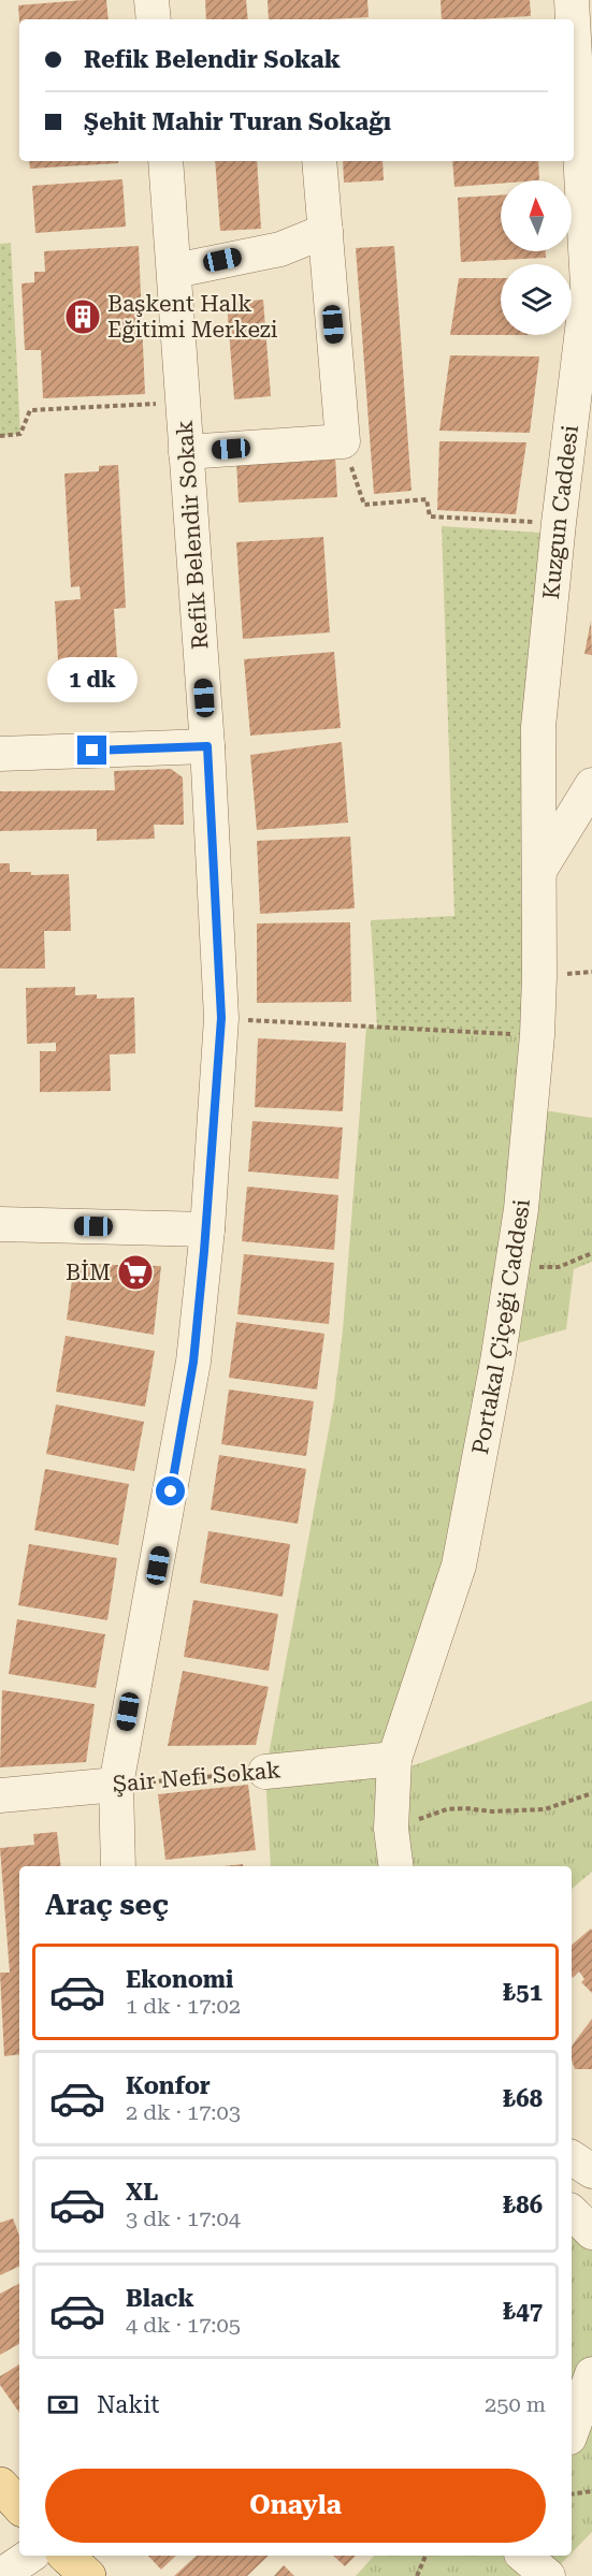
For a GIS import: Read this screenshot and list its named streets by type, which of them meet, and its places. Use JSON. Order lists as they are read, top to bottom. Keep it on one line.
{"streets":{"street":["Kuzgun Caddesi","Refik Belendir Sokak","Portakal Çiçeği Caddesi","Şair Nefi Sokak"]},"crossings":[["Kuzgun Caddesi","Portakal Çiçeği Caddesi"],["Refik Belendir Sokak","Şair Nefi Sokak"],["Portakal Çiçeği Caddesi","Şair Nefi Sokak"]],"places":{"building":["Başkent Halk Eğitimi Merkezi"],"supermarket":["BİM"]},"north":"top","page":{"banner":["Refik Belendir Sokak","Şehit Mahir Turan Sokağı"],"bubble":"1 dk","heading":"Araç seç","list":[{"name":"Ekonomi","note":"1 dk · 17:02","value":"₺51"},{"name":"Konfor","note":"2 dk · 17:03","value":"₺68"},{"name":"XL","note":"3 dk · 17:04","value":"₺86"},{"name":"Black","note":"4 dk · 17:05","value":"₺47"}],"pay":["Nakit","250 m"],"buttons":"Onayla"}}
